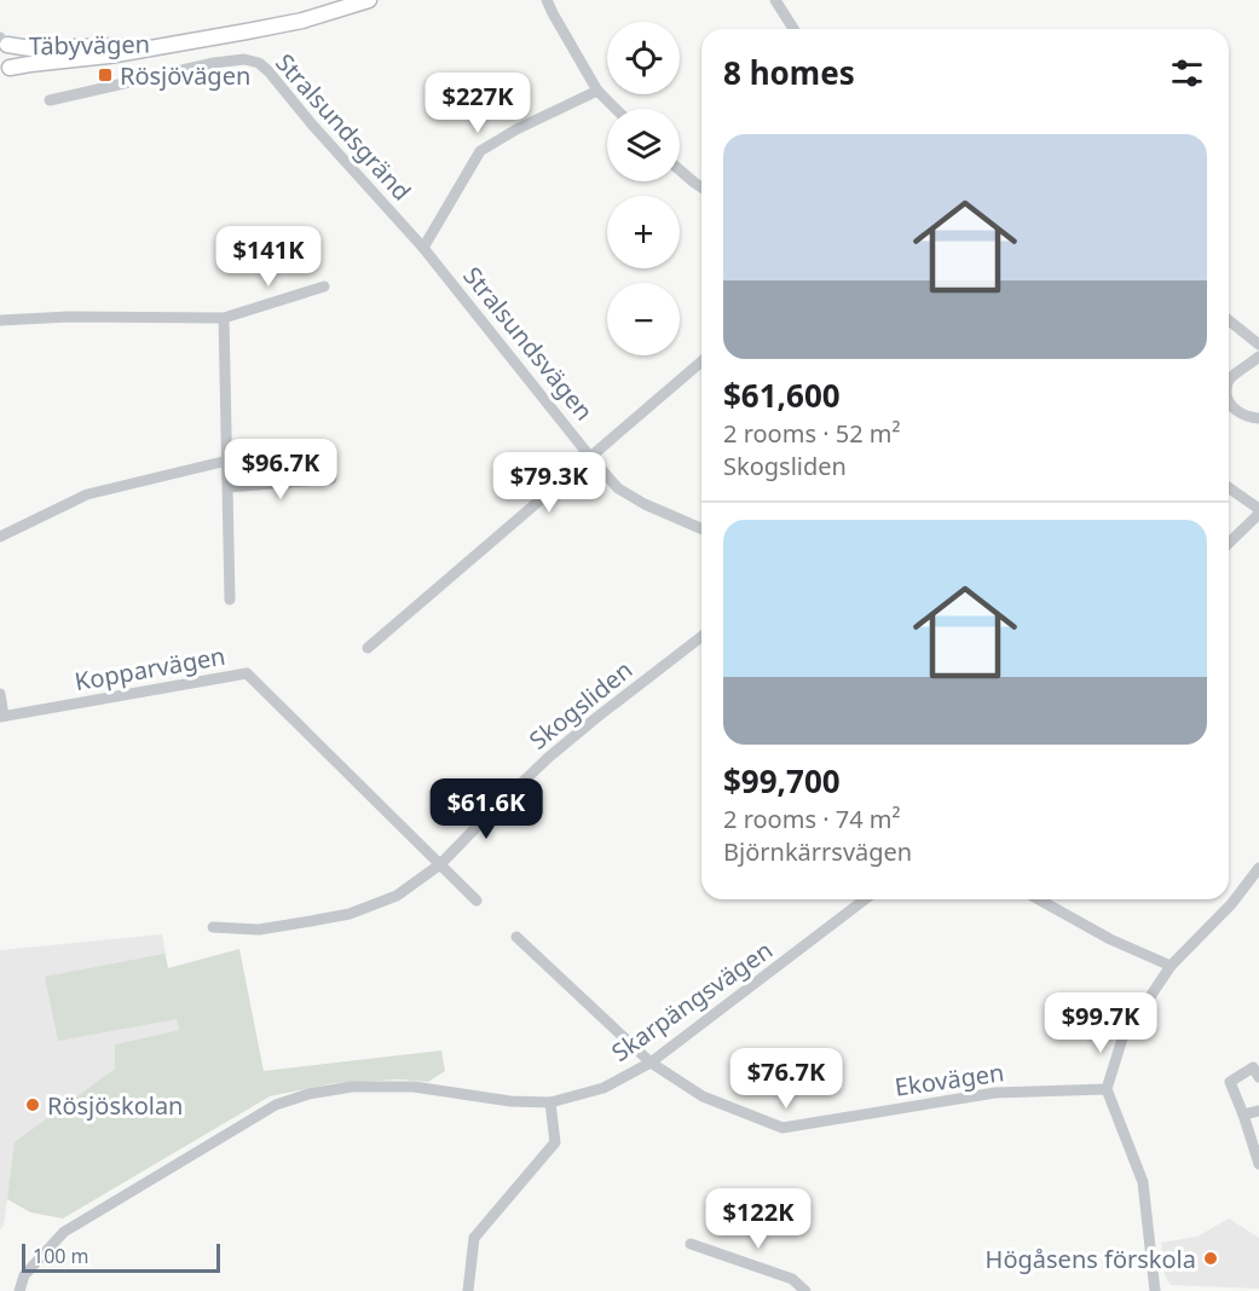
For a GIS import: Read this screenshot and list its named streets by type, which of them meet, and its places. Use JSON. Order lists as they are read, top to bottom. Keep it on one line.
{"streets":{"main road":["Täbyvägen"],"street":["Stralsundsgränd","Stralsundsvägen","Kopparvägen","Skogsliden","Skarpängsvägen","Ekovägen"]},"crossings":[["Stralsundsgränd","Stralsundsvägen"],["Kopparvägen","Skogsliden"],["Skarpängsvägen","Ekovägen"]],"places":{"transit":["Rösjövägen"],"other":["Rösjöskolan","Högåsens förskola"]},"scale_bar":"100 m","page":{"map_buttons":["+","−"],"heading":"8 homes","price":["$227K","$141K","$96.7K","$79.3K","$61.6K","$99.7K","$76.7K","$122K"],"list":[{"name":"$61,600","note":"2 rooms · 52 m² · Skogsliden"},{"name":"$99,700","note":"2 rooms · 74 m² · Björnkärrsvägen"}],"scale":"100 m"}}
